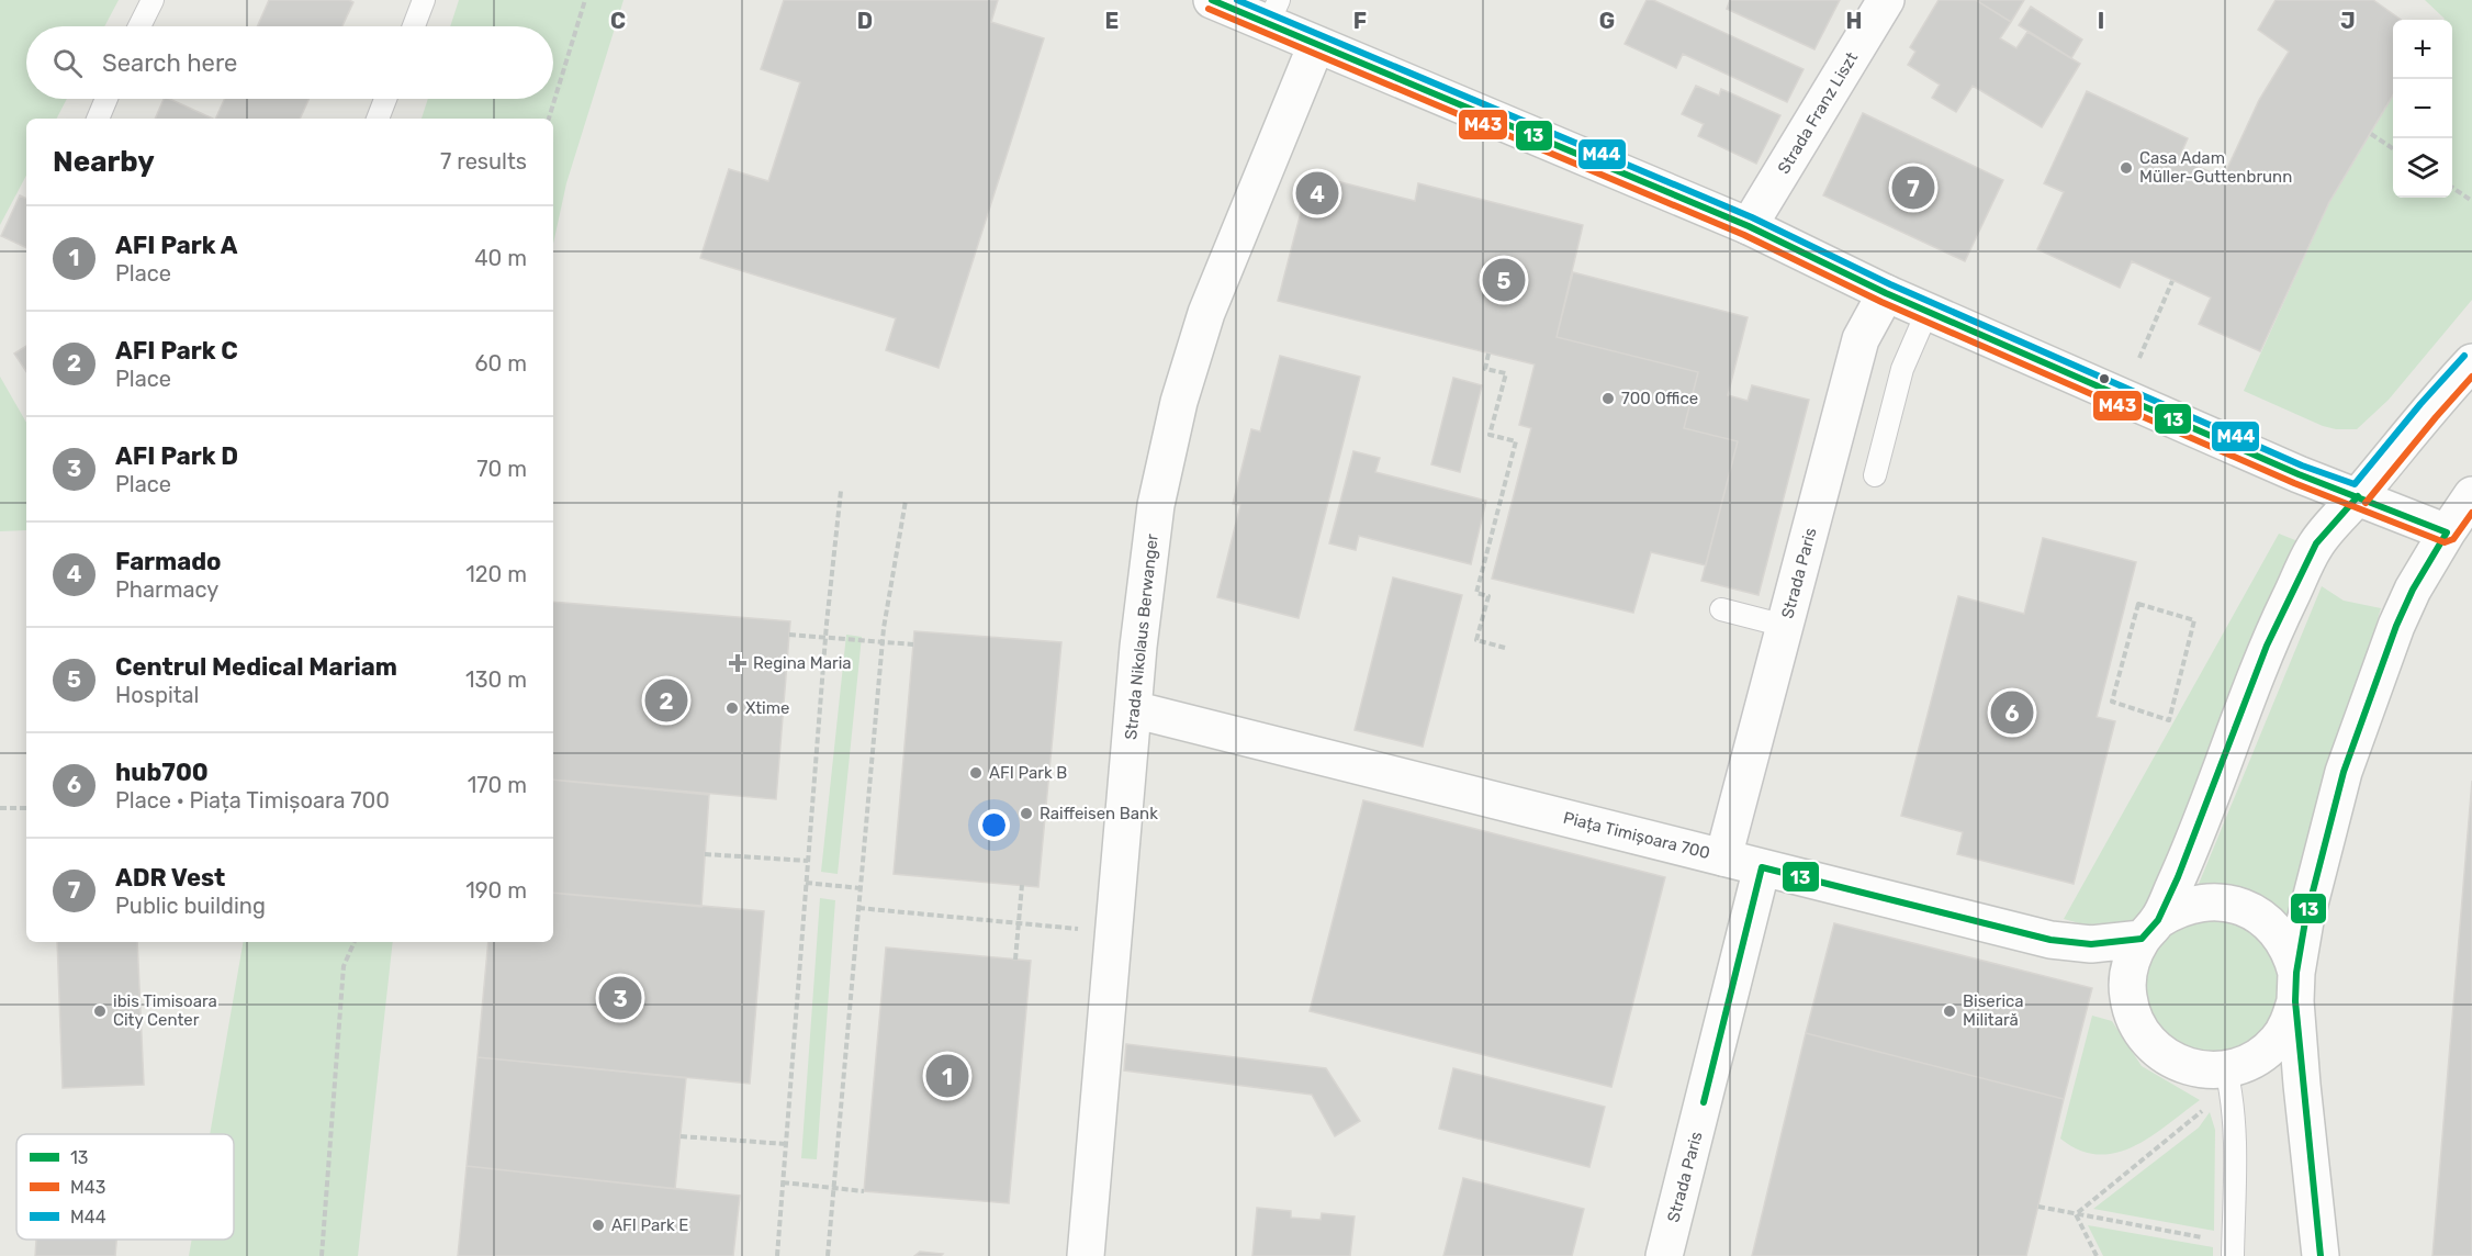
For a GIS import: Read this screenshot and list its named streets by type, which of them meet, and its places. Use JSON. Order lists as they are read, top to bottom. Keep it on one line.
{"streets":{"main road":["Strada Franz Liszt","Strada Paris","Strada Nikolaus Berwanger","Piața Timișoara 700"]},"crossings":[["Strada Paris","Piața Timișoara 700"],["Strada Nikolaus Berwanger","Piața Timișoara 700"]],"places":{"other":["Casa Adam Müller-Guttenbrunn","700 Office","Xtime","AFI Park B","Raiffeisen Bank","ibis Timisoara City Center","Biserica Militară","AFI Park E"],"health":["Regina Maria"]},"lines":["transit line 13","transit line M44","transit line M43"],"legend":["13","M43","M44"],"page":{"map_buttons":["+","−"],"search":"Search here","heading":["Nearby","7 results"],"pins":["7","4","5","2","6","3","1"],"list":[{"mark":"1","name":"AFI Park A","note":"Place","value":"40 m"},{"mark":"2","name":"AFI Park C","note":"Place","value":"60 m"},{"mark":"3","name":"AFI Park D","note":"Place","value":"70 m"},{"mark":"4","name":"Farmado","note":"Pharmacy","value":"120 m"},{"mark":"5","name":"Centrul Medical Mariam","note":"Hospital","value":"130 m"},{"mark":"6","name":"hub700","note":"Place · Piața Timișoara 700","value":"170 m"},{"mark":"7","name":"ADR Vest","note":"Public building","value":"190 m"}]},"grid":{"columns":["C","D","E","F","G","H","I","J"]}}
